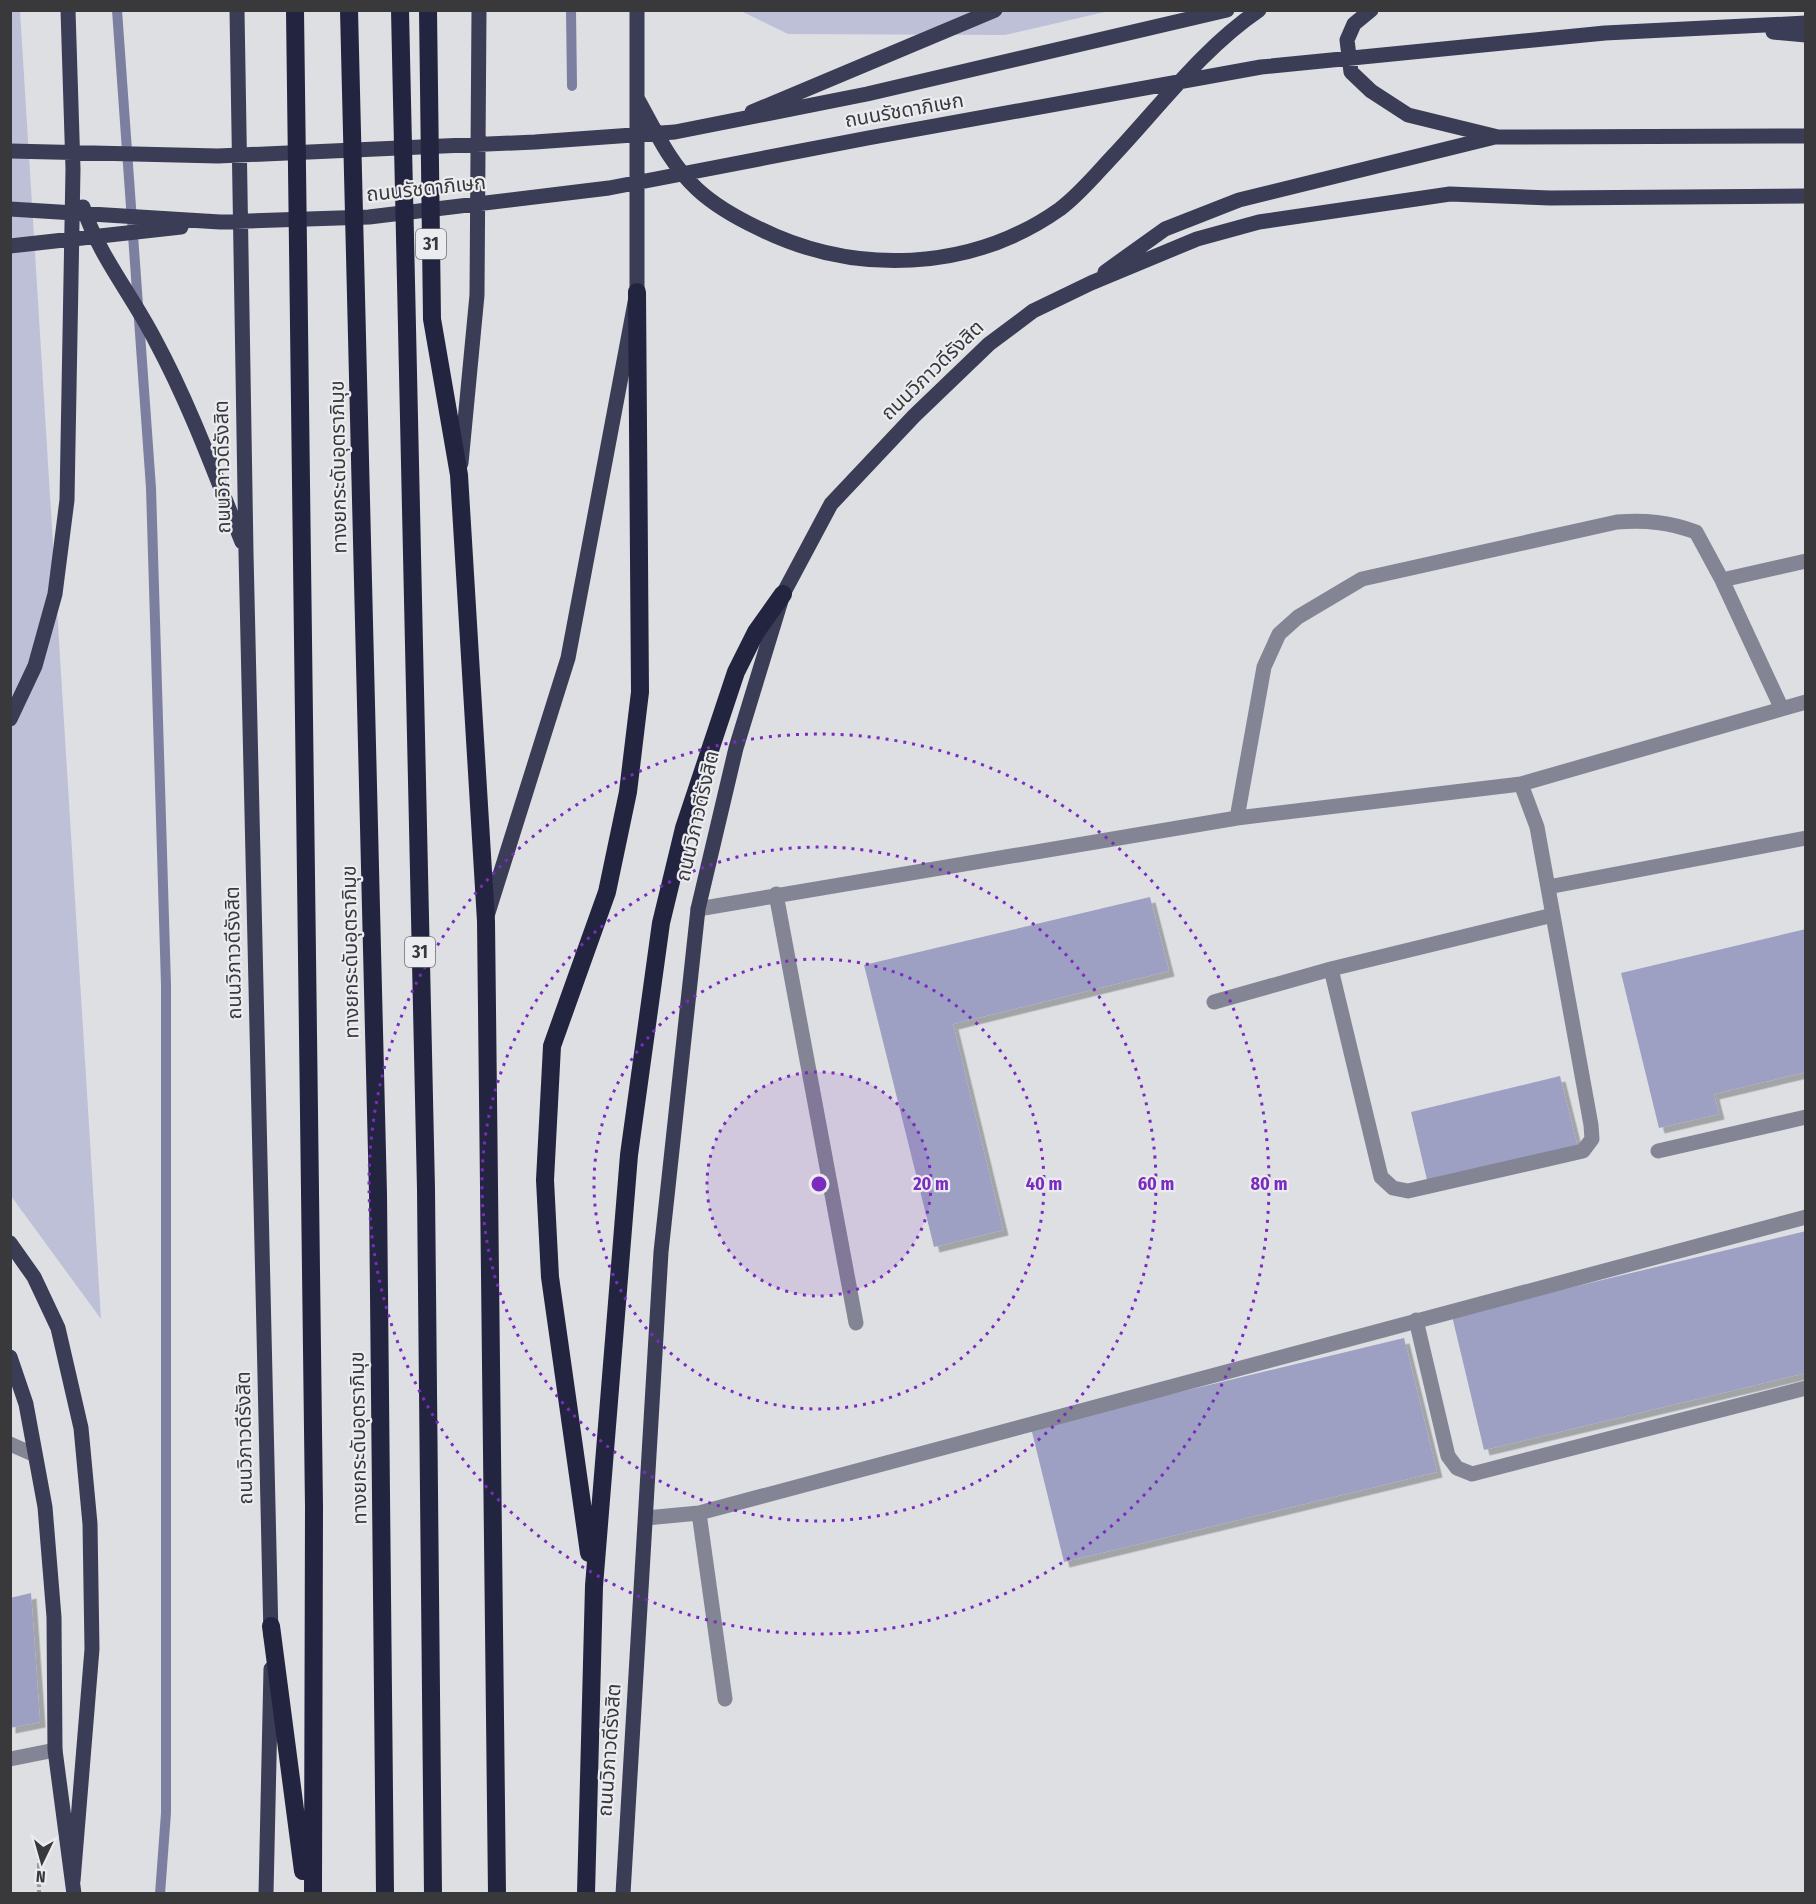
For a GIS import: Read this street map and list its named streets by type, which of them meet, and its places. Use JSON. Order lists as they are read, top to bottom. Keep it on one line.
{"streets":{"highway":["31","ทางยกระดับอุตราภิมุข"],"main road":["ถนนรัชดาภิเษก","ถนนวิภาวดีรังสิต"]},"north":"bottom","rings":["20 m","40 m","60 m","80 m"]}
